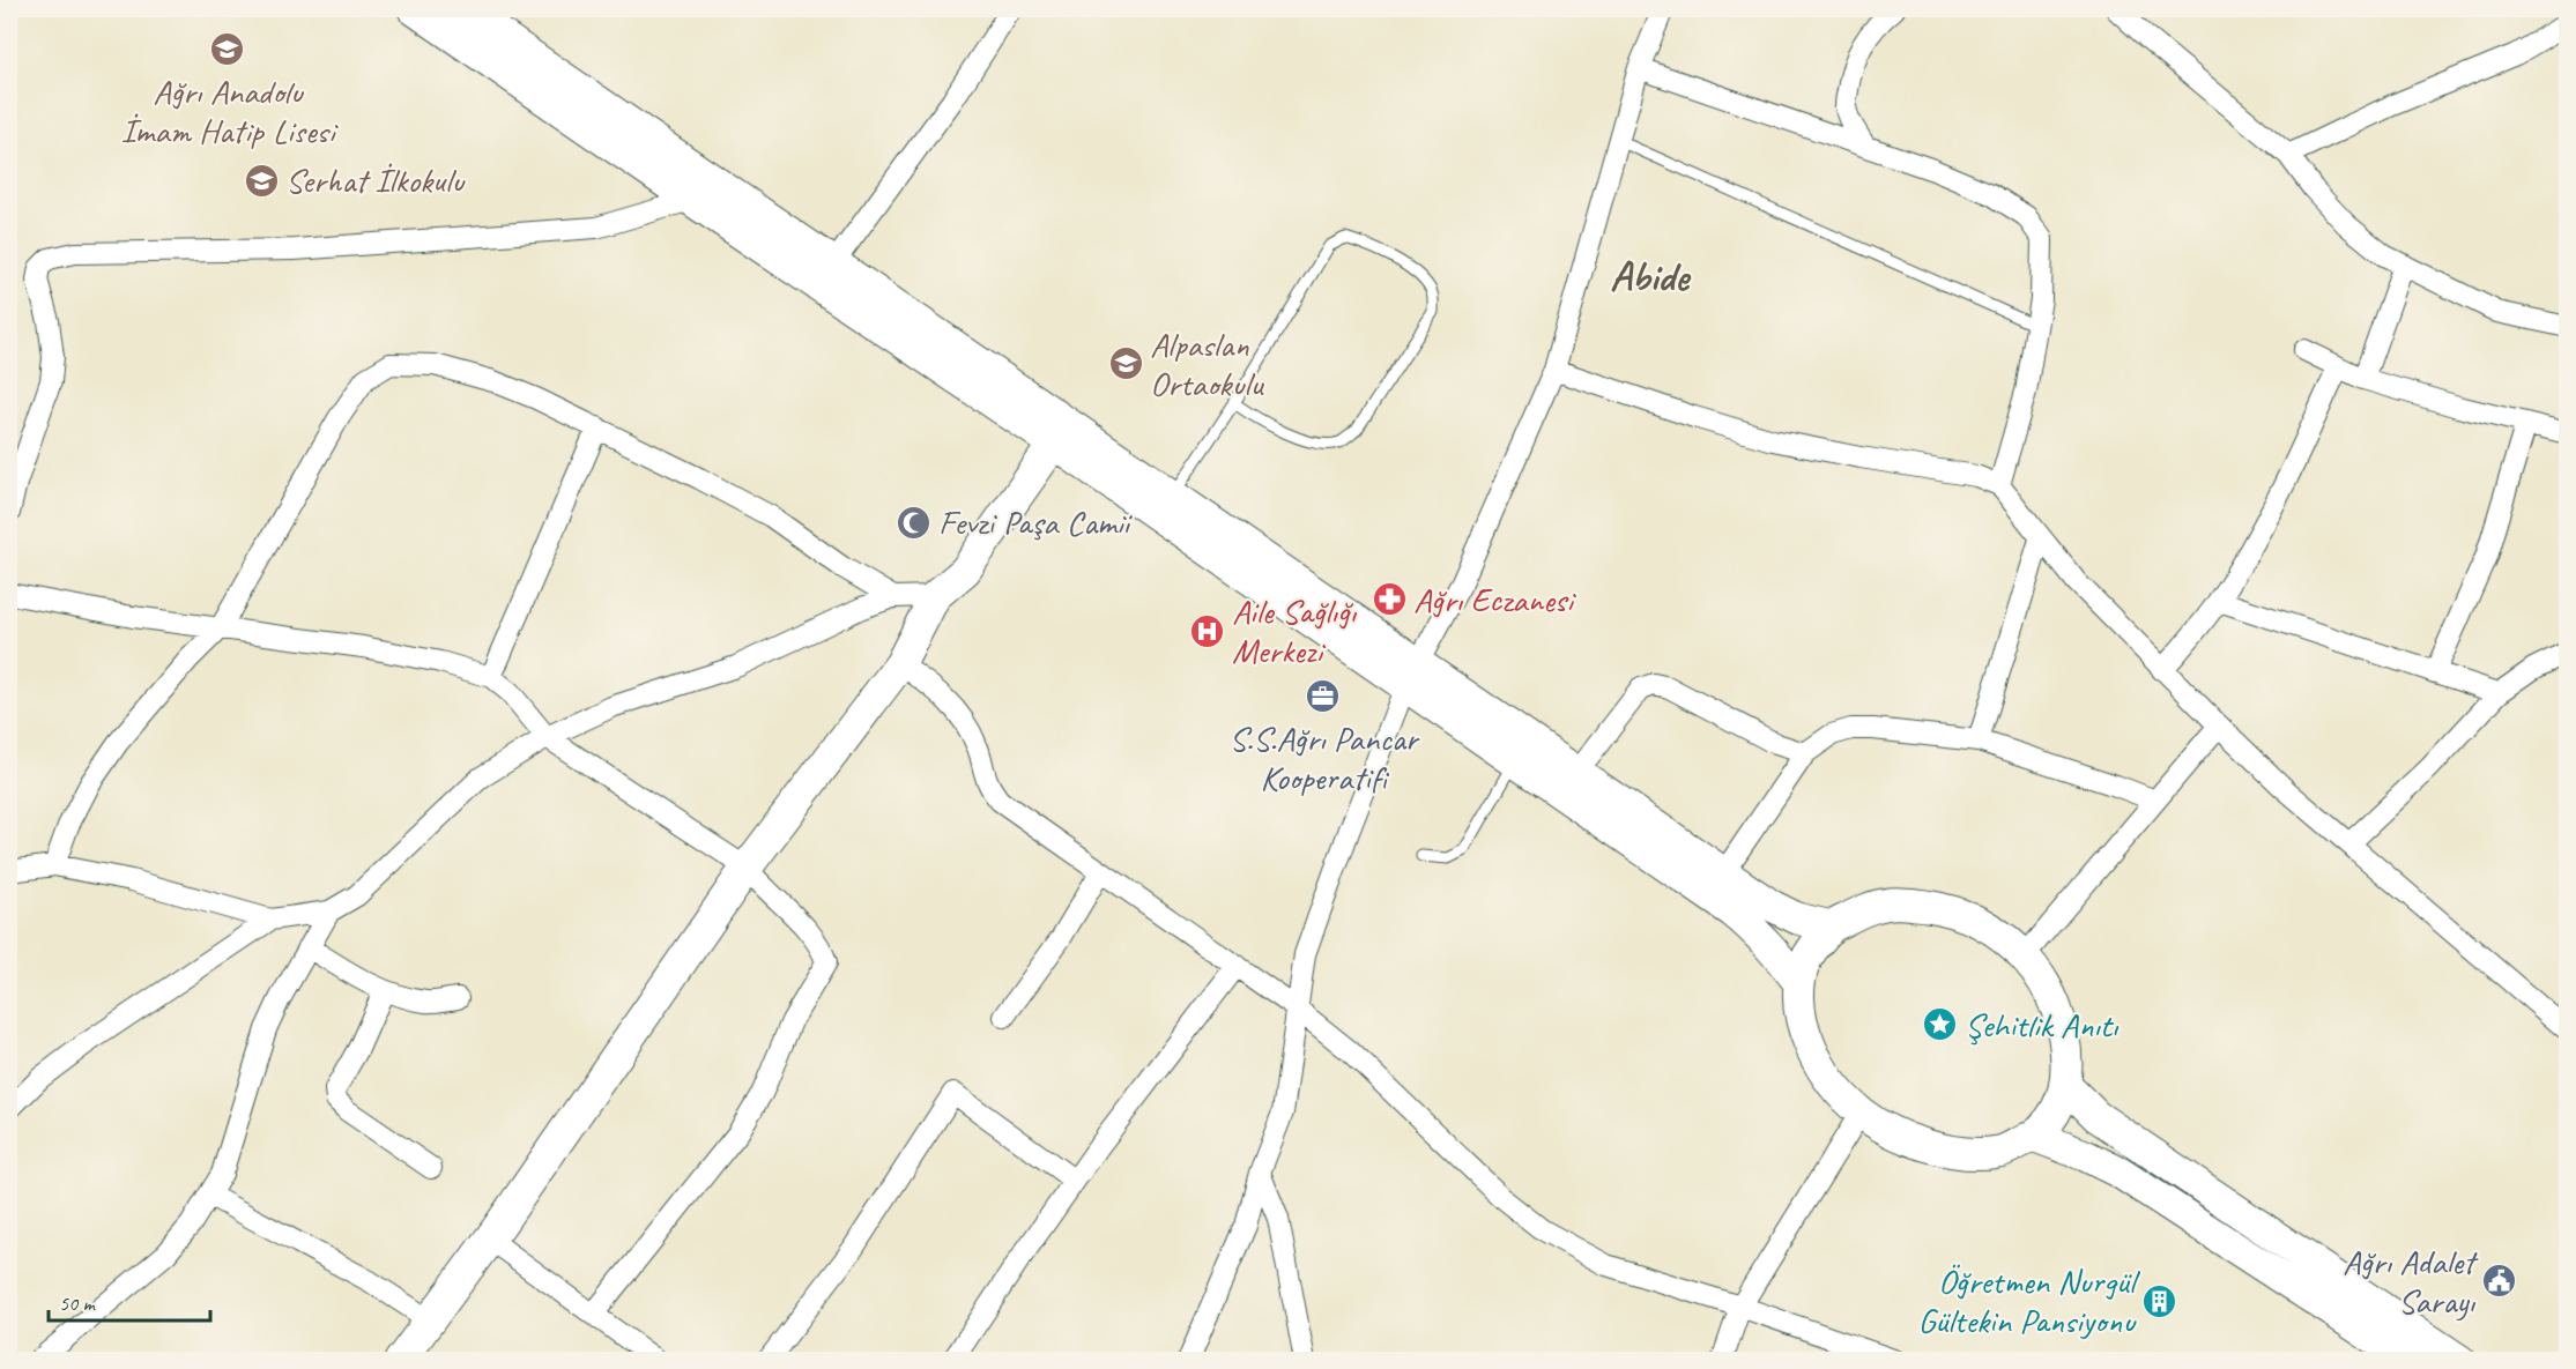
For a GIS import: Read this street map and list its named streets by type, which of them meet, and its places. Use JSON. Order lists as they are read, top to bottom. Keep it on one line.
{"districts":["Abide"],"places":{"school or university":["Ağrı Anadolu İmam Hatip Lisesi","Serhat İlkokulu","Alpaslan Ortaokulu"],"mosque":["Fevzi Paşa Camii"],"pharmacy":["Ağrı Eczanesi"],"hospital":["Aile Sağlığı Merkezi"],"office":["S.S.Ağrı Pancar Kooperatifi"],"place":["Şehitlik Anıtı"],"public building":["Ağrı Adalet Sarayı"],"building":["Öğretmen Nurgül Gültekin Pansiyonu"]},"scale_bar":"50 m"}
